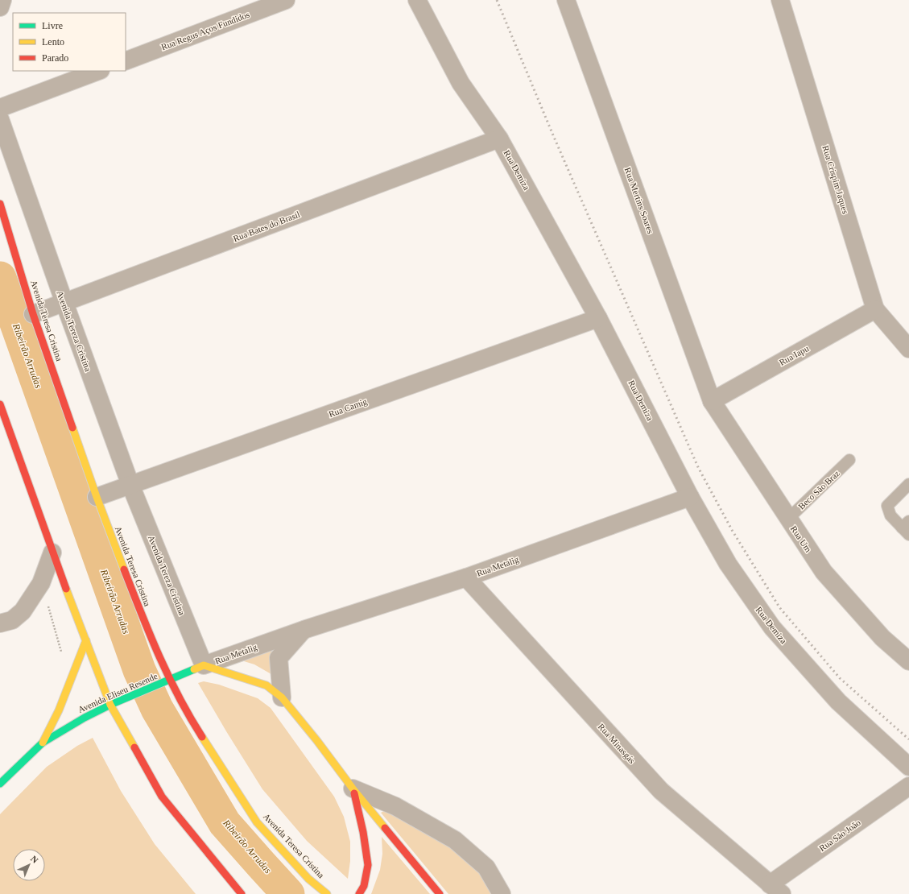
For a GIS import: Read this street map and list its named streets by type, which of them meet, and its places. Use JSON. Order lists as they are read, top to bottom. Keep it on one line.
{"streets":{"main road":["Avenida Teresa Cristina","Rua Metalig","Avenida Eliseu Resende"],"street":["Rua Regus Aços Fundidos","Rua Demiza","Rua Crispim Jaques","Rua Mertins Soares","Rua Bates do Brasil","Avenida Tereza Cristina","Rua Iapu","Rua Camig","Rua Um","Rua Minasgás","Rua São João"],"lane":["Beco São Braz"]},"crossings":[["Rua Demiza","Rua Bates do Brasil"],["Rua Demiza","Rua Camig"],["Rua Demiza","Rua Metalig"],["Rua Crispim Jaques","Rua Iapu"],["Rua Mertins Soares","Rua Iapu"],["Rua Mertins Soares","Rua Um"],["Rua Bates do Brasil","Avenida Teresa Cristina"],["Rua Bates do Brasil","Avenida Tereza Cristina"],["Avenida Teresa Cristina","Rua Camig"],["Avenida Teresa Cristina","Rua Metalig"],["Avenida Teresa Cristina","Avenida Eliseu Resende"],["Avenida Tereza Cristina","Rua Camig"],["Avenida Tereza Cristina","Rua Metalig"],["Rua Iapu","Rua Um"],["Beco São Braz","Rua Um"],["Rua Metalig","Avenida Eliseu Resende"],["Rua Metalig","Rua Minasgás"],["Rua Minasgás","Rua São João"]],"water":["Ribeirão Arrudas"],"legend":["Livre","Lento","Parado"],"north":"top right"}
